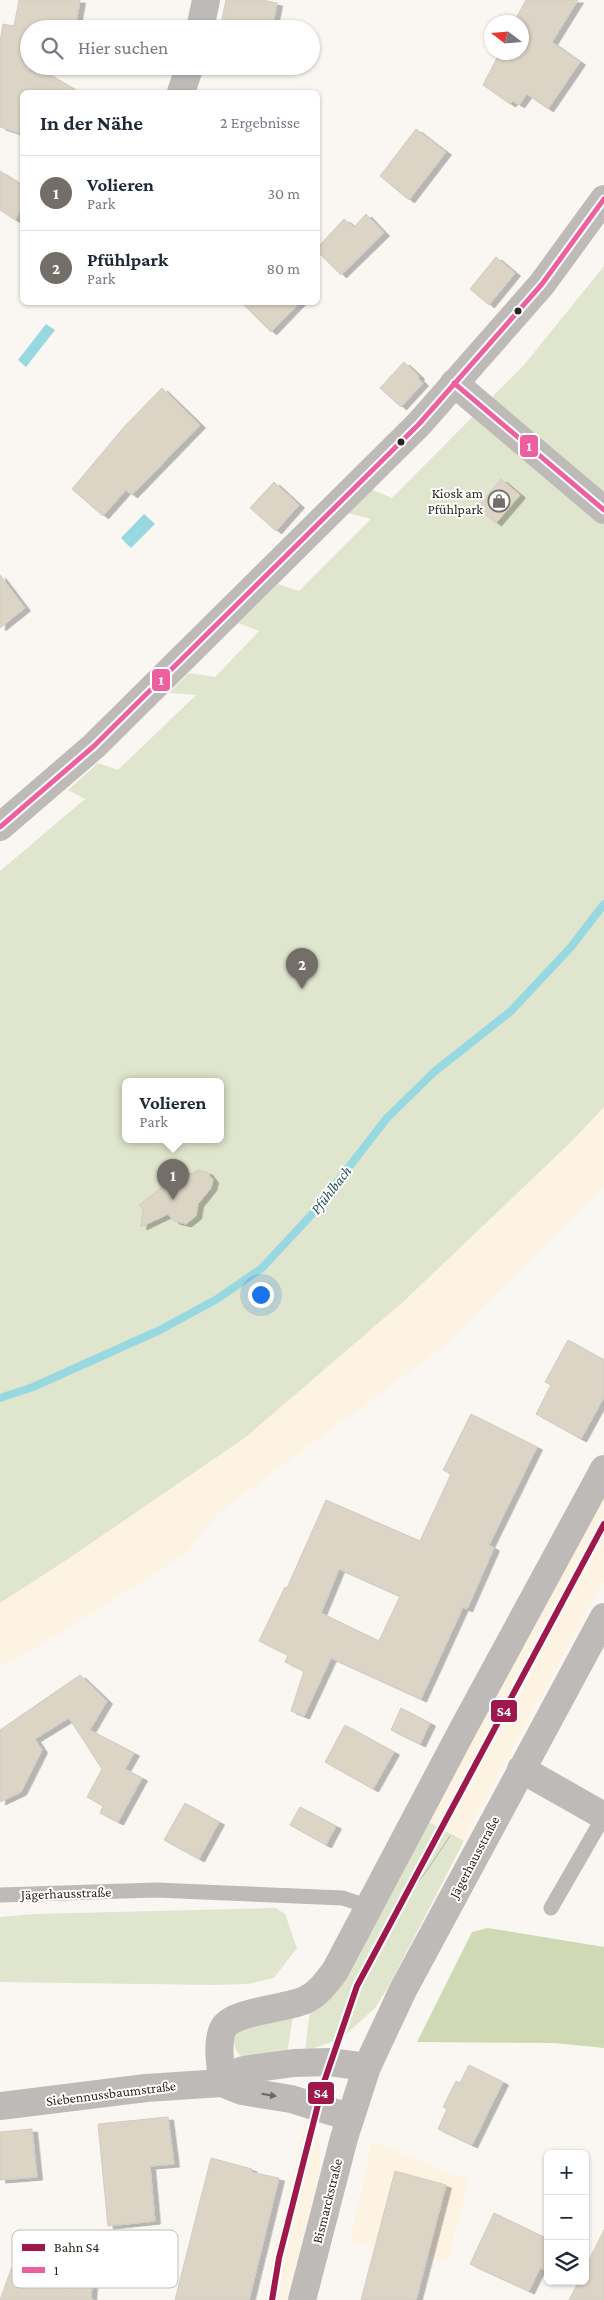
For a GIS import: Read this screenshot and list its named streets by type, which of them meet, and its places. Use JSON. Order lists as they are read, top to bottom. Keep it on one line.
{"streets":{"street":["Jägerhausstraße","Siebennussbaumstraße","Bismarckstraße"]},"crossings":[["Jägerhausstraße","Siebennussbaumstraße"],["Jägerhausstraße","Bismarckstraße"],["Siebennussbaumstraße","Bismarckstraße"]],"water":["Pfühlbach"],"places":{"shop":["Kiosk am Pfühlpark"]},"lines":["transit line 1","rail line S4"],"legend":["Bahn S4","1"],"north":"left","page":{"search":"Hier suchen","heading":["In der Nähe","2 Ergebnisse"],"list":[{"mark":"1","name":"Volieren","note":"Park","value":"30 m"},{"mark":"2","name":"Pfühlpark","note":"Park","value":"80 m"}],"pins":["2","1"],"popup":["Volieren","Park"],"map_buttons":["+","−"]}}
